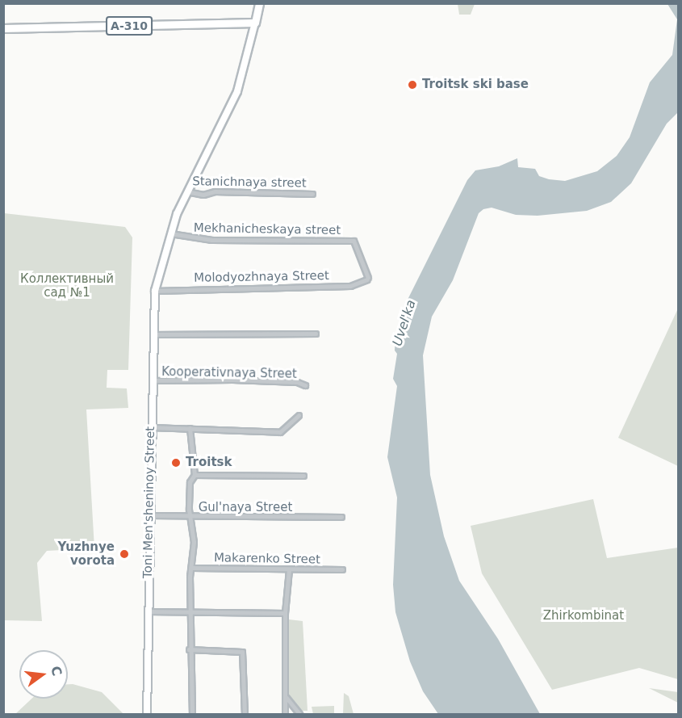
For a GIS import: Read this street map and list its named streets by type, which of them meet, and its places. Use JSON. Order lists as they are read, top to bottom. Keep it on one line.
{"streets":{"highway":["А-310"],"main road":["Toni Men'sheninoy Street"],"street":["Stanichnaya street","Mekhanicheskaya street","Molodyozhnaya Street","Kooperativnaya Street","Gul'naya Street","Makarenko Street"]},"crossings":[["А-310","Toni Men'sheninoy Street"],["Stanichnaya street","Toni Men'sheninoy Street"],["Mekhanicheskaya street","Molodyozhnaya Street"],["Mekhanicheskaya street","Toni Men'sheninoy Street"],["Molodyozhnaya Street","Toni Men'sheninoy Street"],["Kooperativnaya Street","Toni Men'sheninoy Street"],["Toni Men'sheninoy Street","Gul'naya Street"]],"water":["Uvel'ka"],"parks":["Коллективный сад №1","Zhirkombinat"],"places":["Troitsk ski base","Troitsk","Yuzhnye vorota"],"north":"right"}
